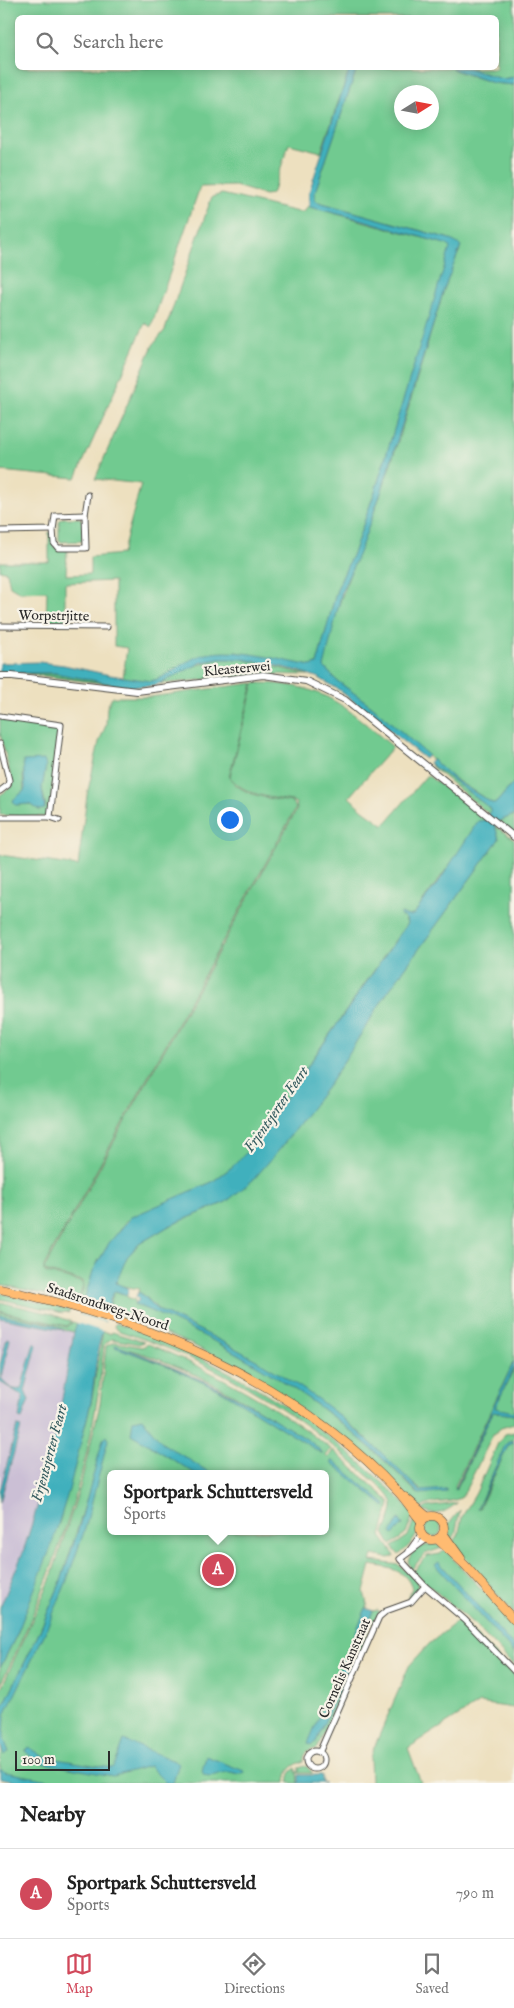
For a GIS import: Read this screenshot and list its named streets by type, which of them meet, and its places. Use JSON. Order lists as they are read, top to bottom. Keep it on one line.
{"streets":{"main road":["Stadsrondweg-Noord"],"street":["Worpstrjitte","Kleasterwei","Cornelis Kanstraat"]},"water":["Frjentsjerter Feart"],"scale_bar":"100 m","north":"right","page":{"search":"Search here","popup":["Sportpark Schuttersveld","Sports"],"pins":"A","scale":"100 m","heading":"Nearby","list":[{"mark":"A","name":"Sportpark Schuttersveld","note":"Sports","value":"790 m"}],"nav":["Map","Directions","Saved"]}}
